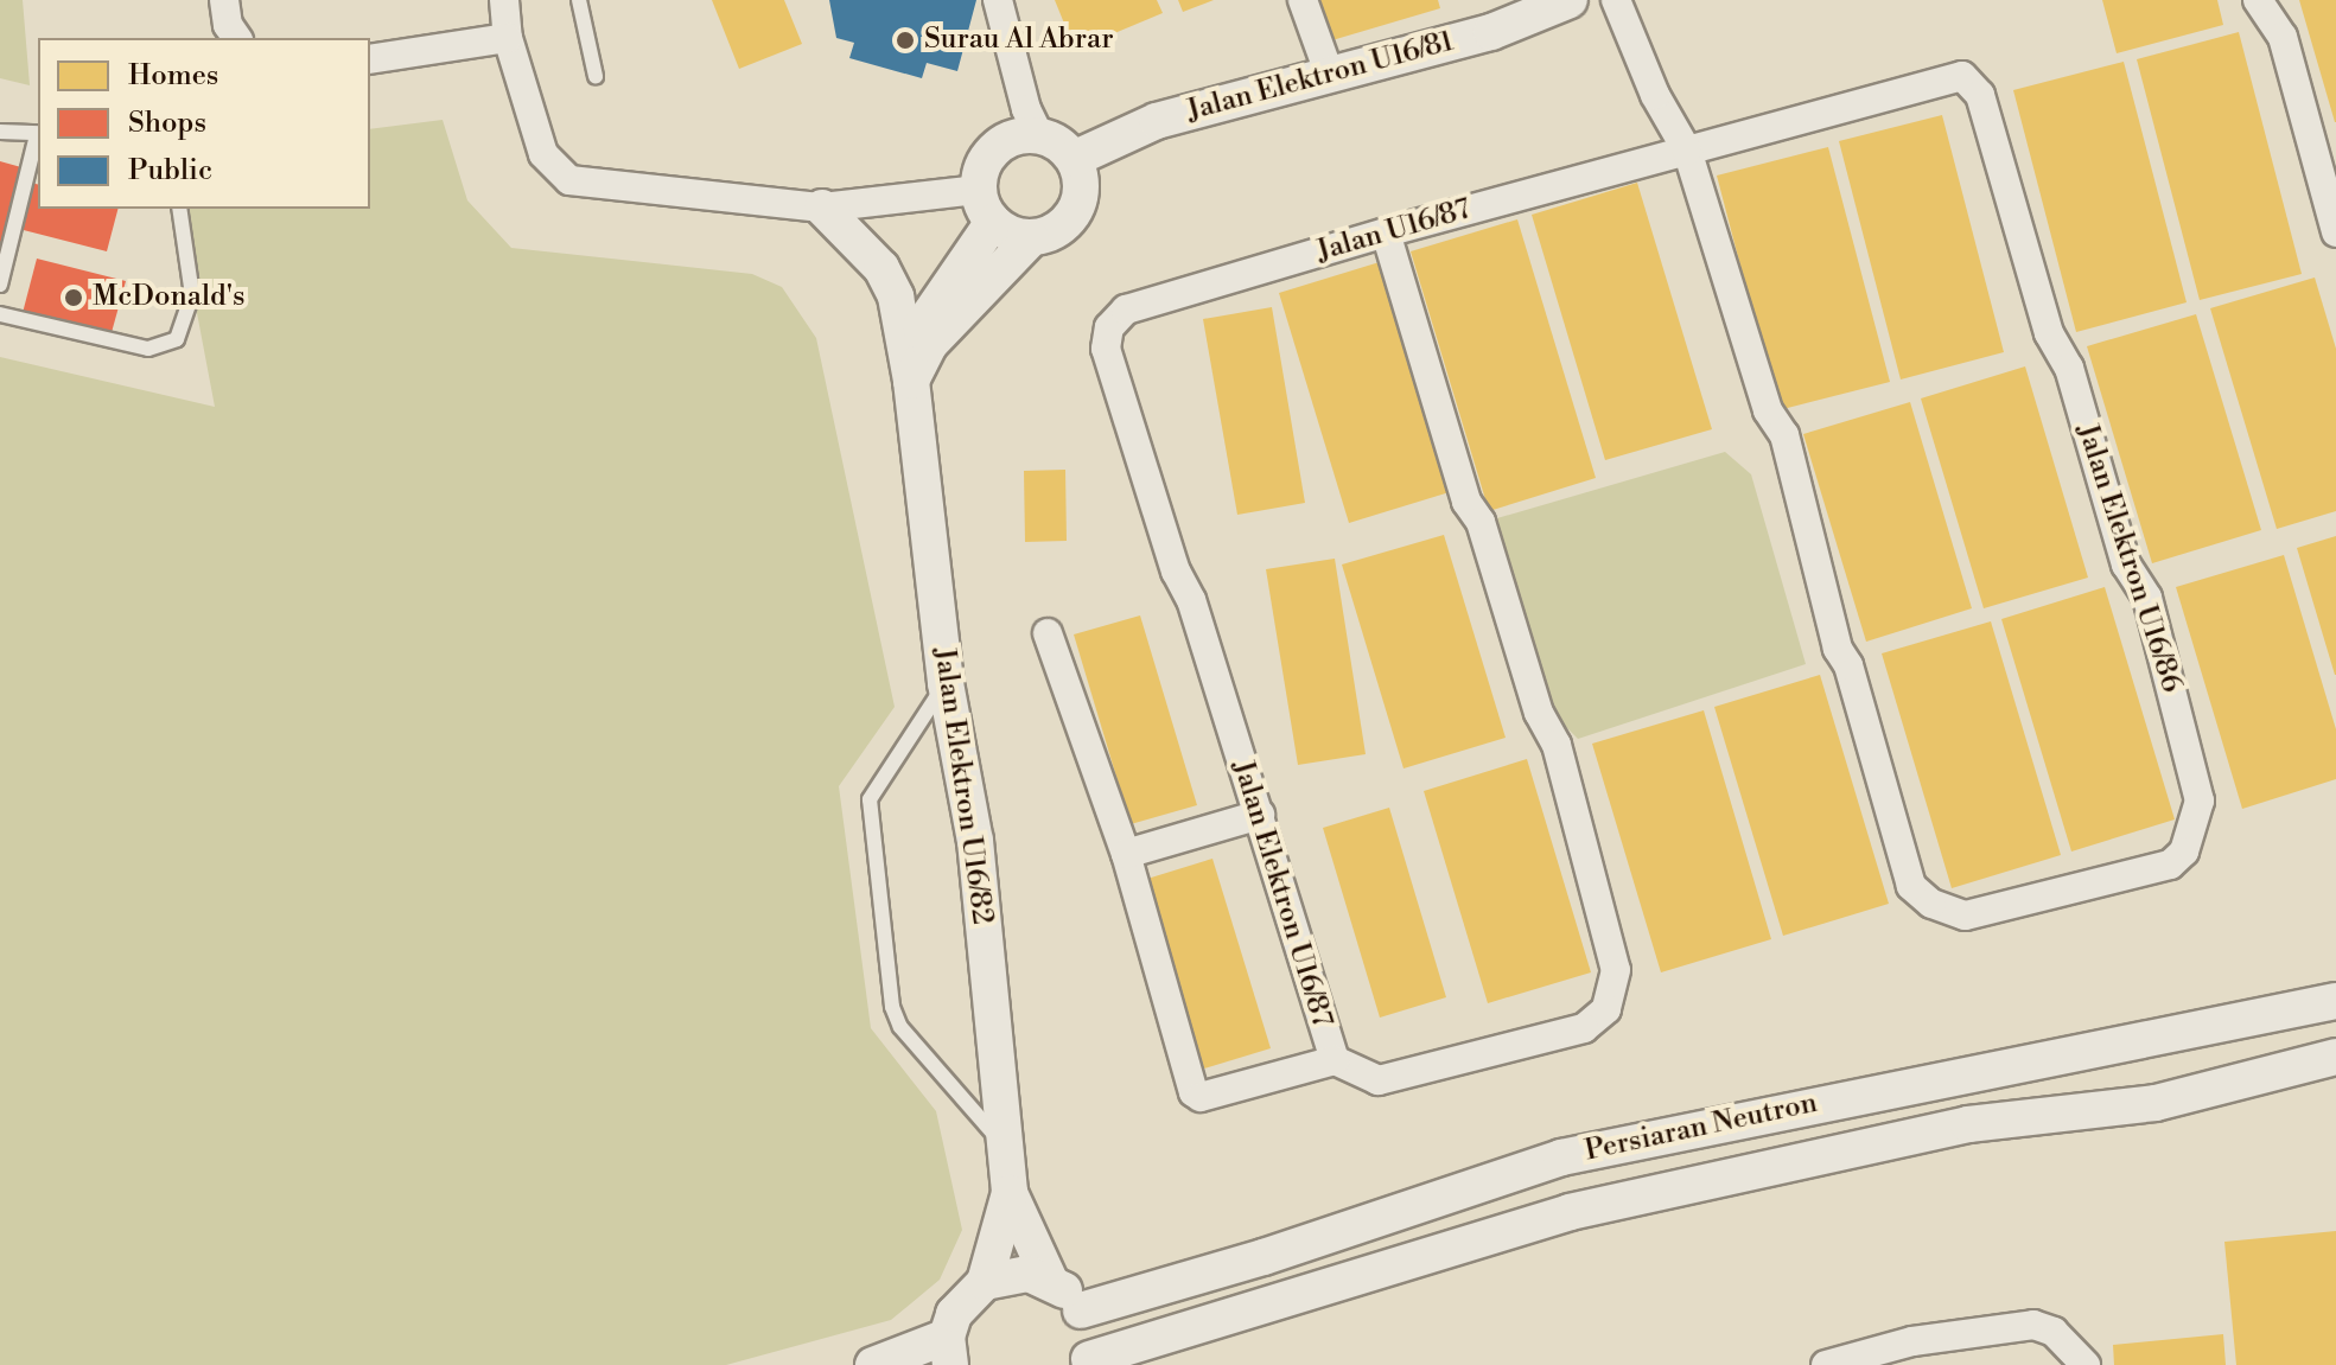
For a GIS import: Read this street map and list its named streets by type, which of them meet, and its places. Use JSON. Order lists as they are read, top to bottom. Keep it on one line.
{"streets":{"street":["Jalan Elektron U16/81","Jalan U16/87","Jalan Elektron U16/86","Jalan Elektron U16/82","Jalan Elektron U16/87","Persiaran Neutron"]},"crossings":[["Jalan U16/87","Jalan Elektron U16/86"],["Jalan U16/87","Jalan Elektron U16/87"]],"places":["Surau Al Abrar","McDonald's"],"legend":["Homes","Shops","Public"]}
